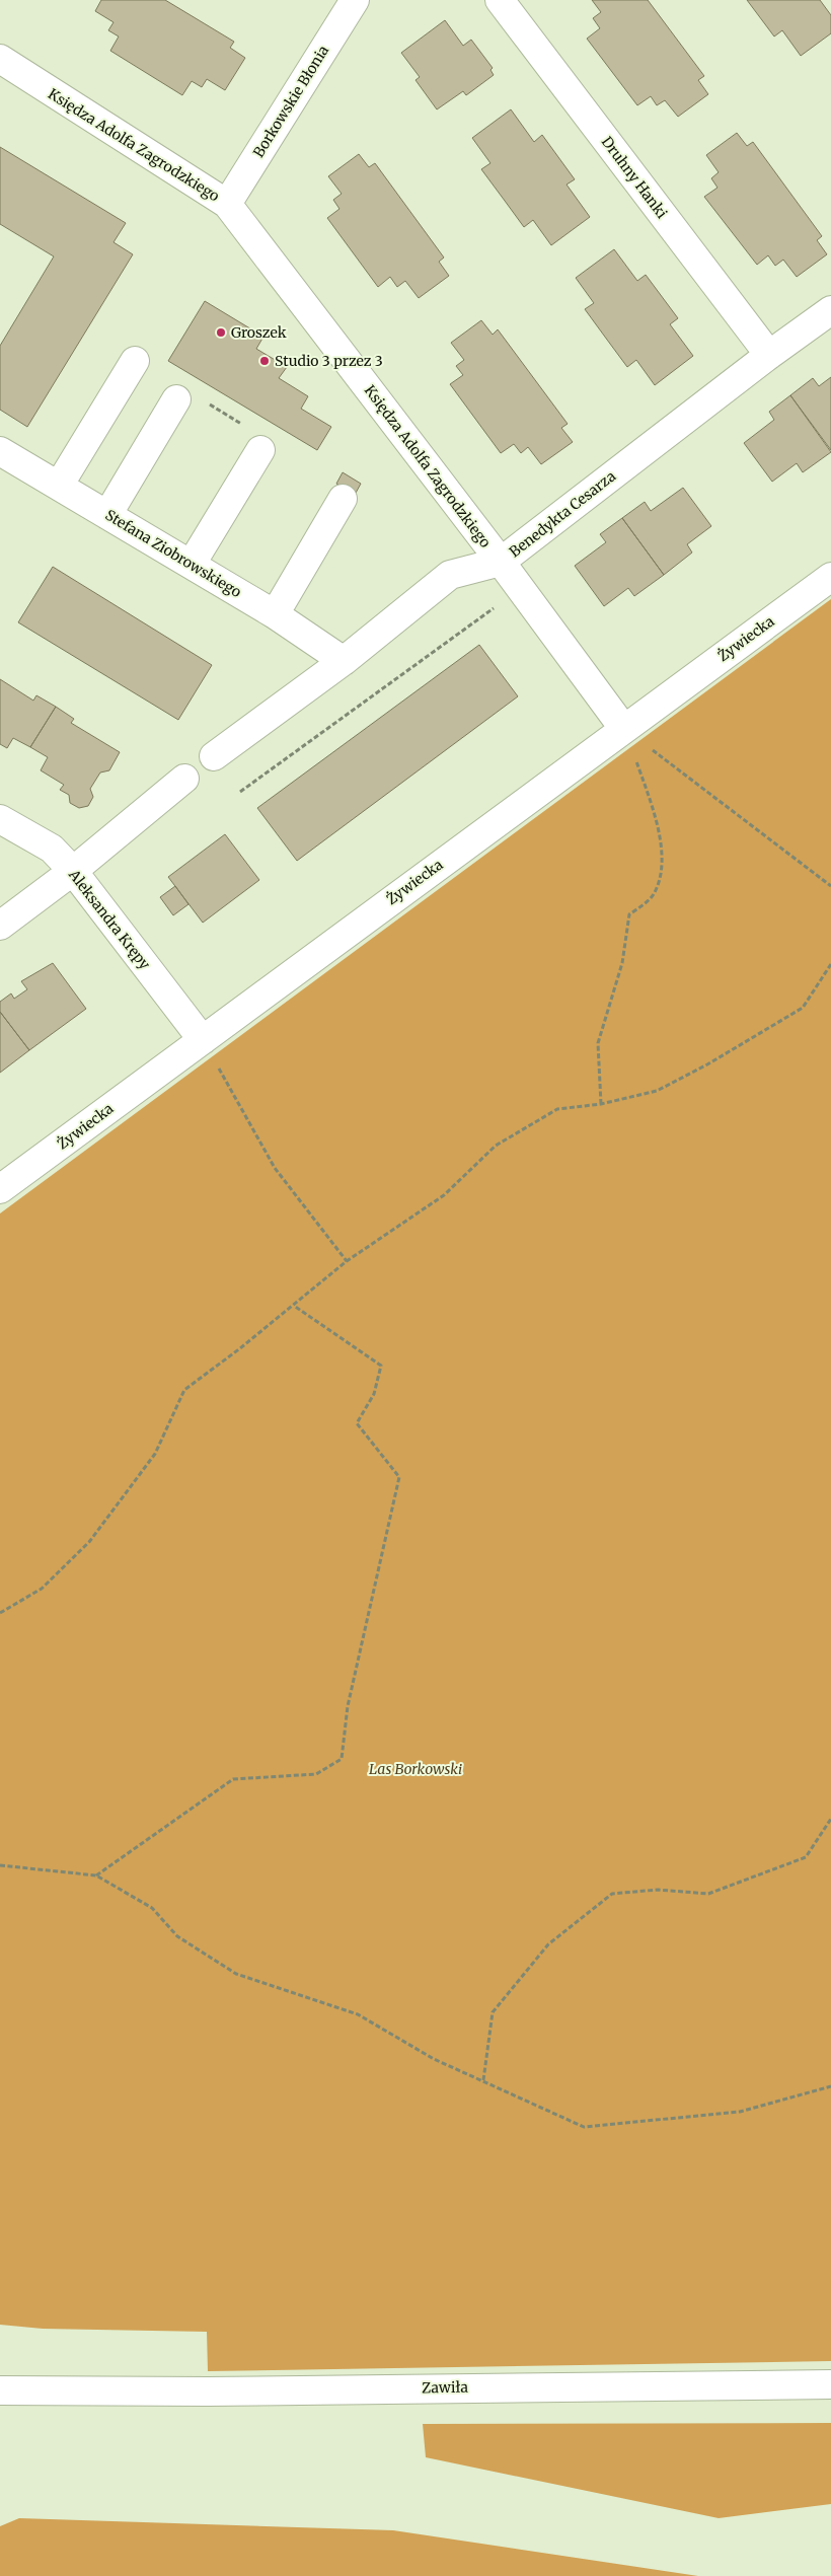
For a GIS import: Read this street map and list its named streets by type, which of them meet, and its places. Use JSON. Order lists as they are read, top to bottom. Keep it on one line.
{"streets":{"street":["Borkowskie Błonia","Księdza Adolfa Zagrodzkiego","Druhny Hanki","Benedykta Cesarza","Stefana Ziobrowskiego","Żywiecka","Aleksandra Krępy","Zawiła"]},"crossings":[["Borkowskie Błonia","Księdza Adolfa Zagrodzkiego"],["Księdza Adolfa Zagrodzkiego","Benedykta Cesarza"],["Księdza Adolfa Zagrodzkiego","Żywiecka"],["Druhny Hanki","Benedykta Cesarza"],["Benedykta Cesarza","Stefana Ziobrowskiego"],["Żywiecka","Aleksandra Krępy"]],"parks":["Las Borkowski"],"places":["Groszek","Studio 3 przez 3"]}
